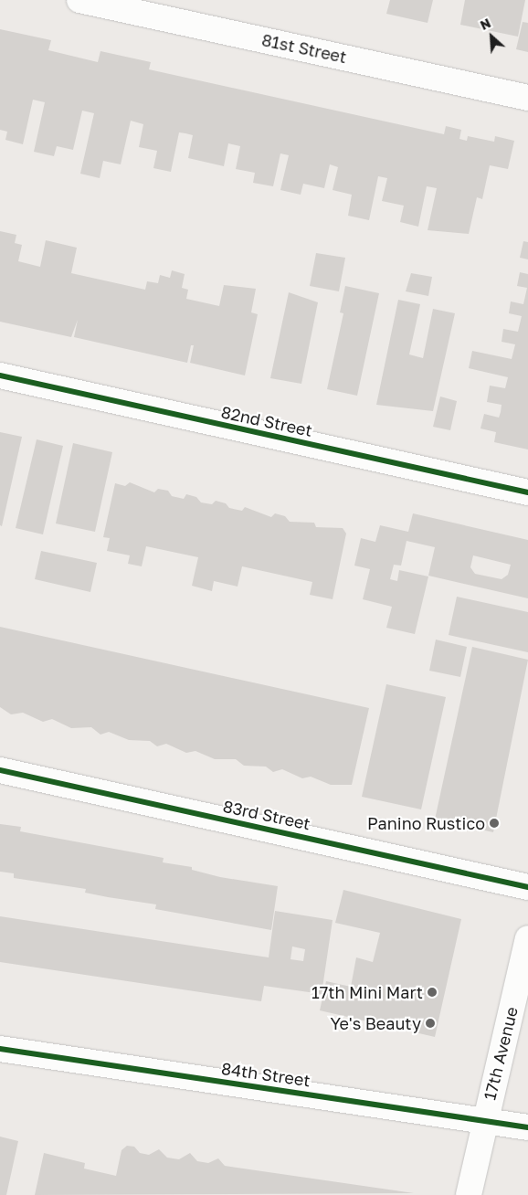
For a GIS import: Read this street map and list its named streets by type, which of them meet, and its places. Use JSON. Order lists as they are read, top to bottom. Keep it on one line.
{"streets":{"street":["81st Street","82nd Street","83rd Street","17th Avenue","84th Street"]},"crossings":[["17th Avenue","84th Street"]],"places":["Panino Rustico","17th Mini Mart","Ye's Beauty"],"north":"top left"}
